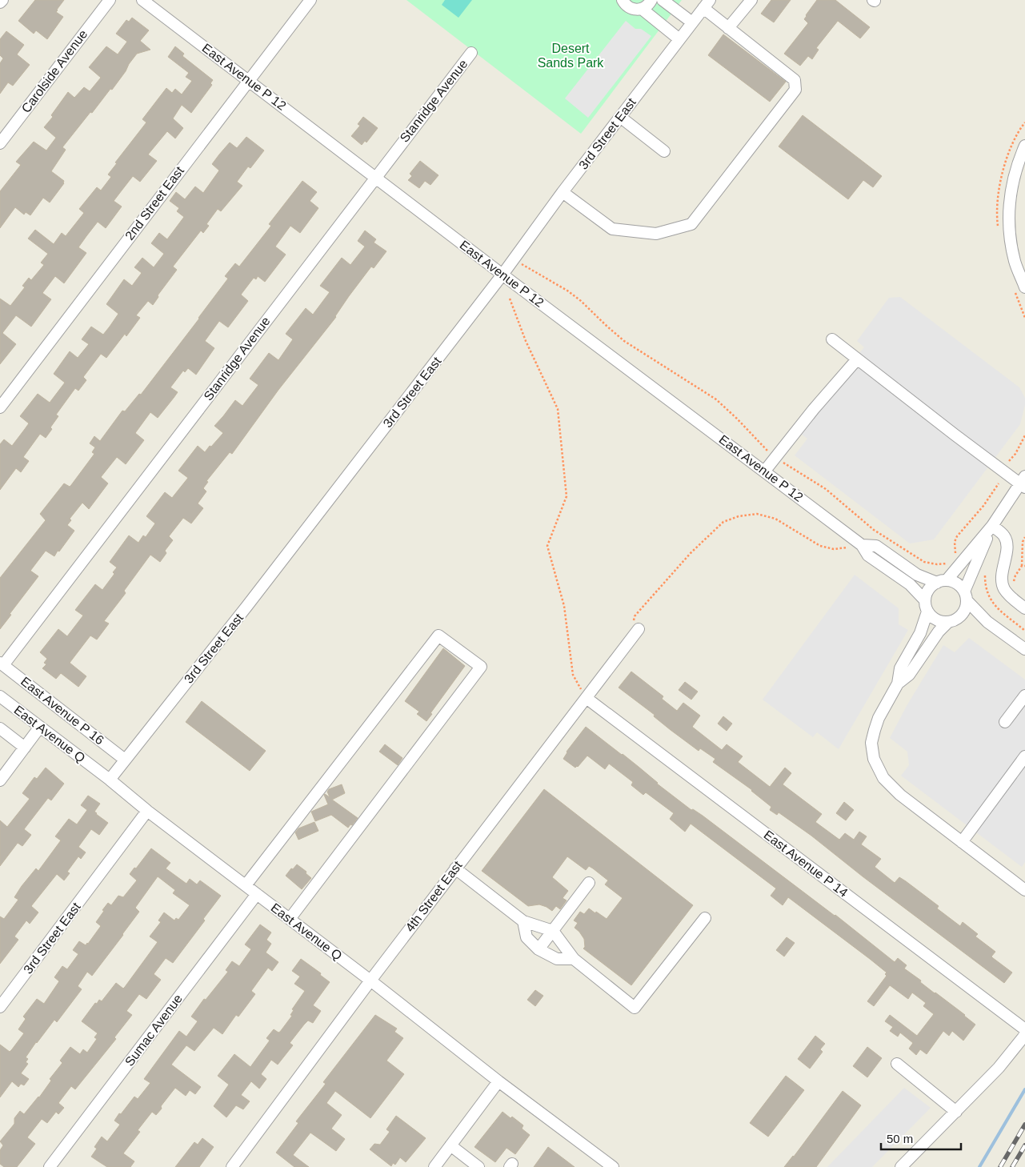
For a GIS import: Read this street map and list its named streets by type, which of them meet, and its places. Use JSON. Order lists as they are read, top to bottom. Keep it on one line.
{"streets":{"street":["Carolside Avenue","East Avenue P 12","Stanridge Avenue","3rd Street East","2nd Street East","East Avenue P 16","East Avenue Q","East Avenue P 14","4th Street East","Sumac Avenue"]},"crossings":[["East Avenue P 12","Stanridge Avenue"],["East Avenue P 12","3rd Street East"],["East Avenue P 12","2nd Street East"],["Stanridge Avenue","East Avenue P 16"],["3rd Street East","East Avenue P 16"],["3rd Street East","East Avenue Q"],["East Avenue Q","4th Street East"],["East Avenue Q","Sumac Avenue"],["East Avenue P 14","4th Street East"]],"parks":["Desert Sands Park"],"scale_bar":"50 m"}
